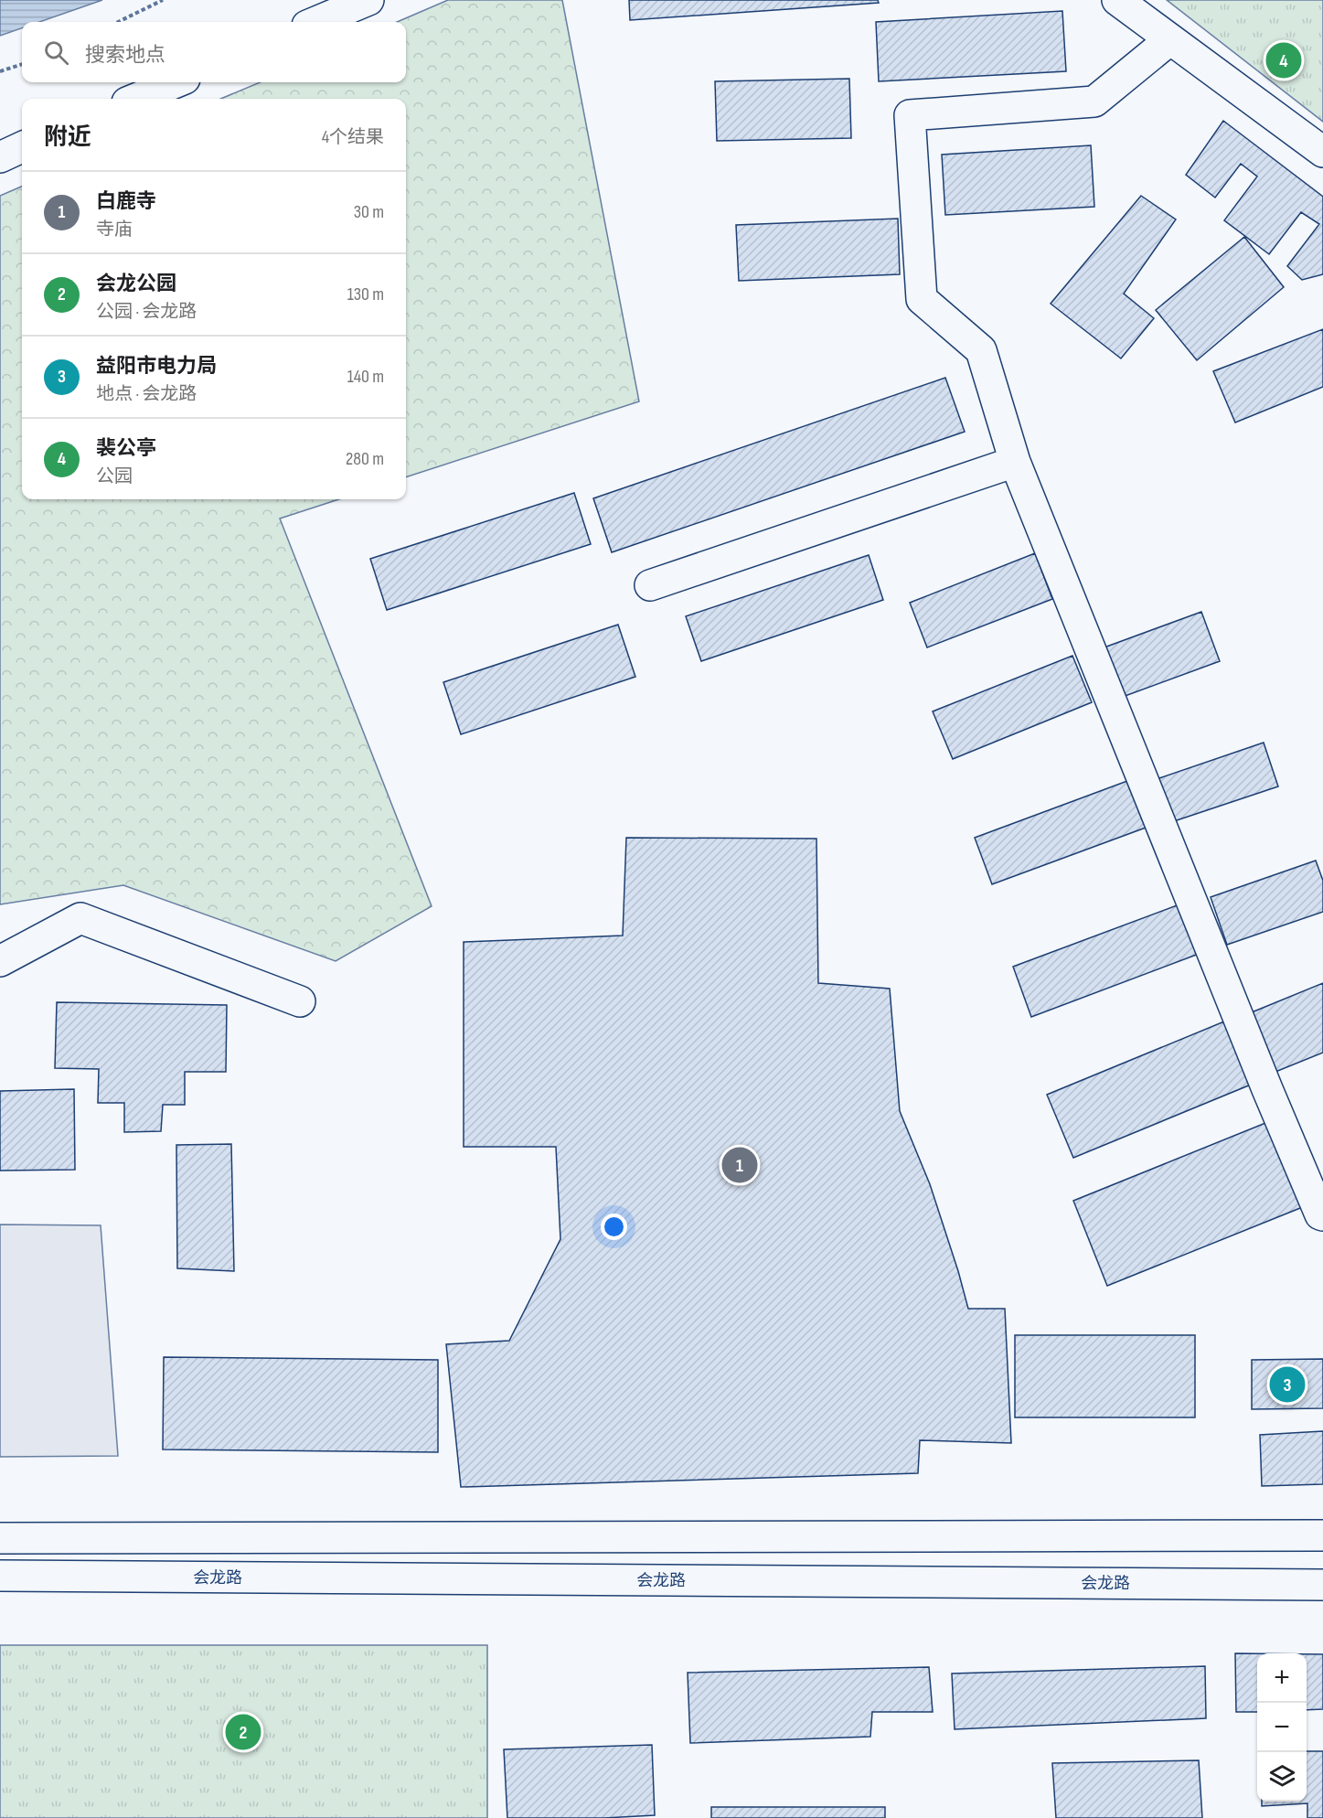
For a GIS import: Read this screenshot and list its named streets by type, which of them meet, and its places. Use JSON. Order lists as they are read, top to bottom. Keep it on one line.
{"streets":{"street":["会龙路"]},"page":{"search":"搜索地点","pins":["4","1","3","2"],"heading":["附近","4个结果"],"list":[{"mark":"1","name":"白鹿寺","note":"寺庙","value":"30 m"},{"mark":"2","name":"会龙公园","note":"公园 · 会龙路","value":"130 m"},{"mark":"3","name":"益阳市电力局","note":"地点 · 会龙路","value":"140 m"},{"mark":"4","name":"裴公亭","note":"公园","value":"280 m"}],"map_buttons":["+","−"]}}
